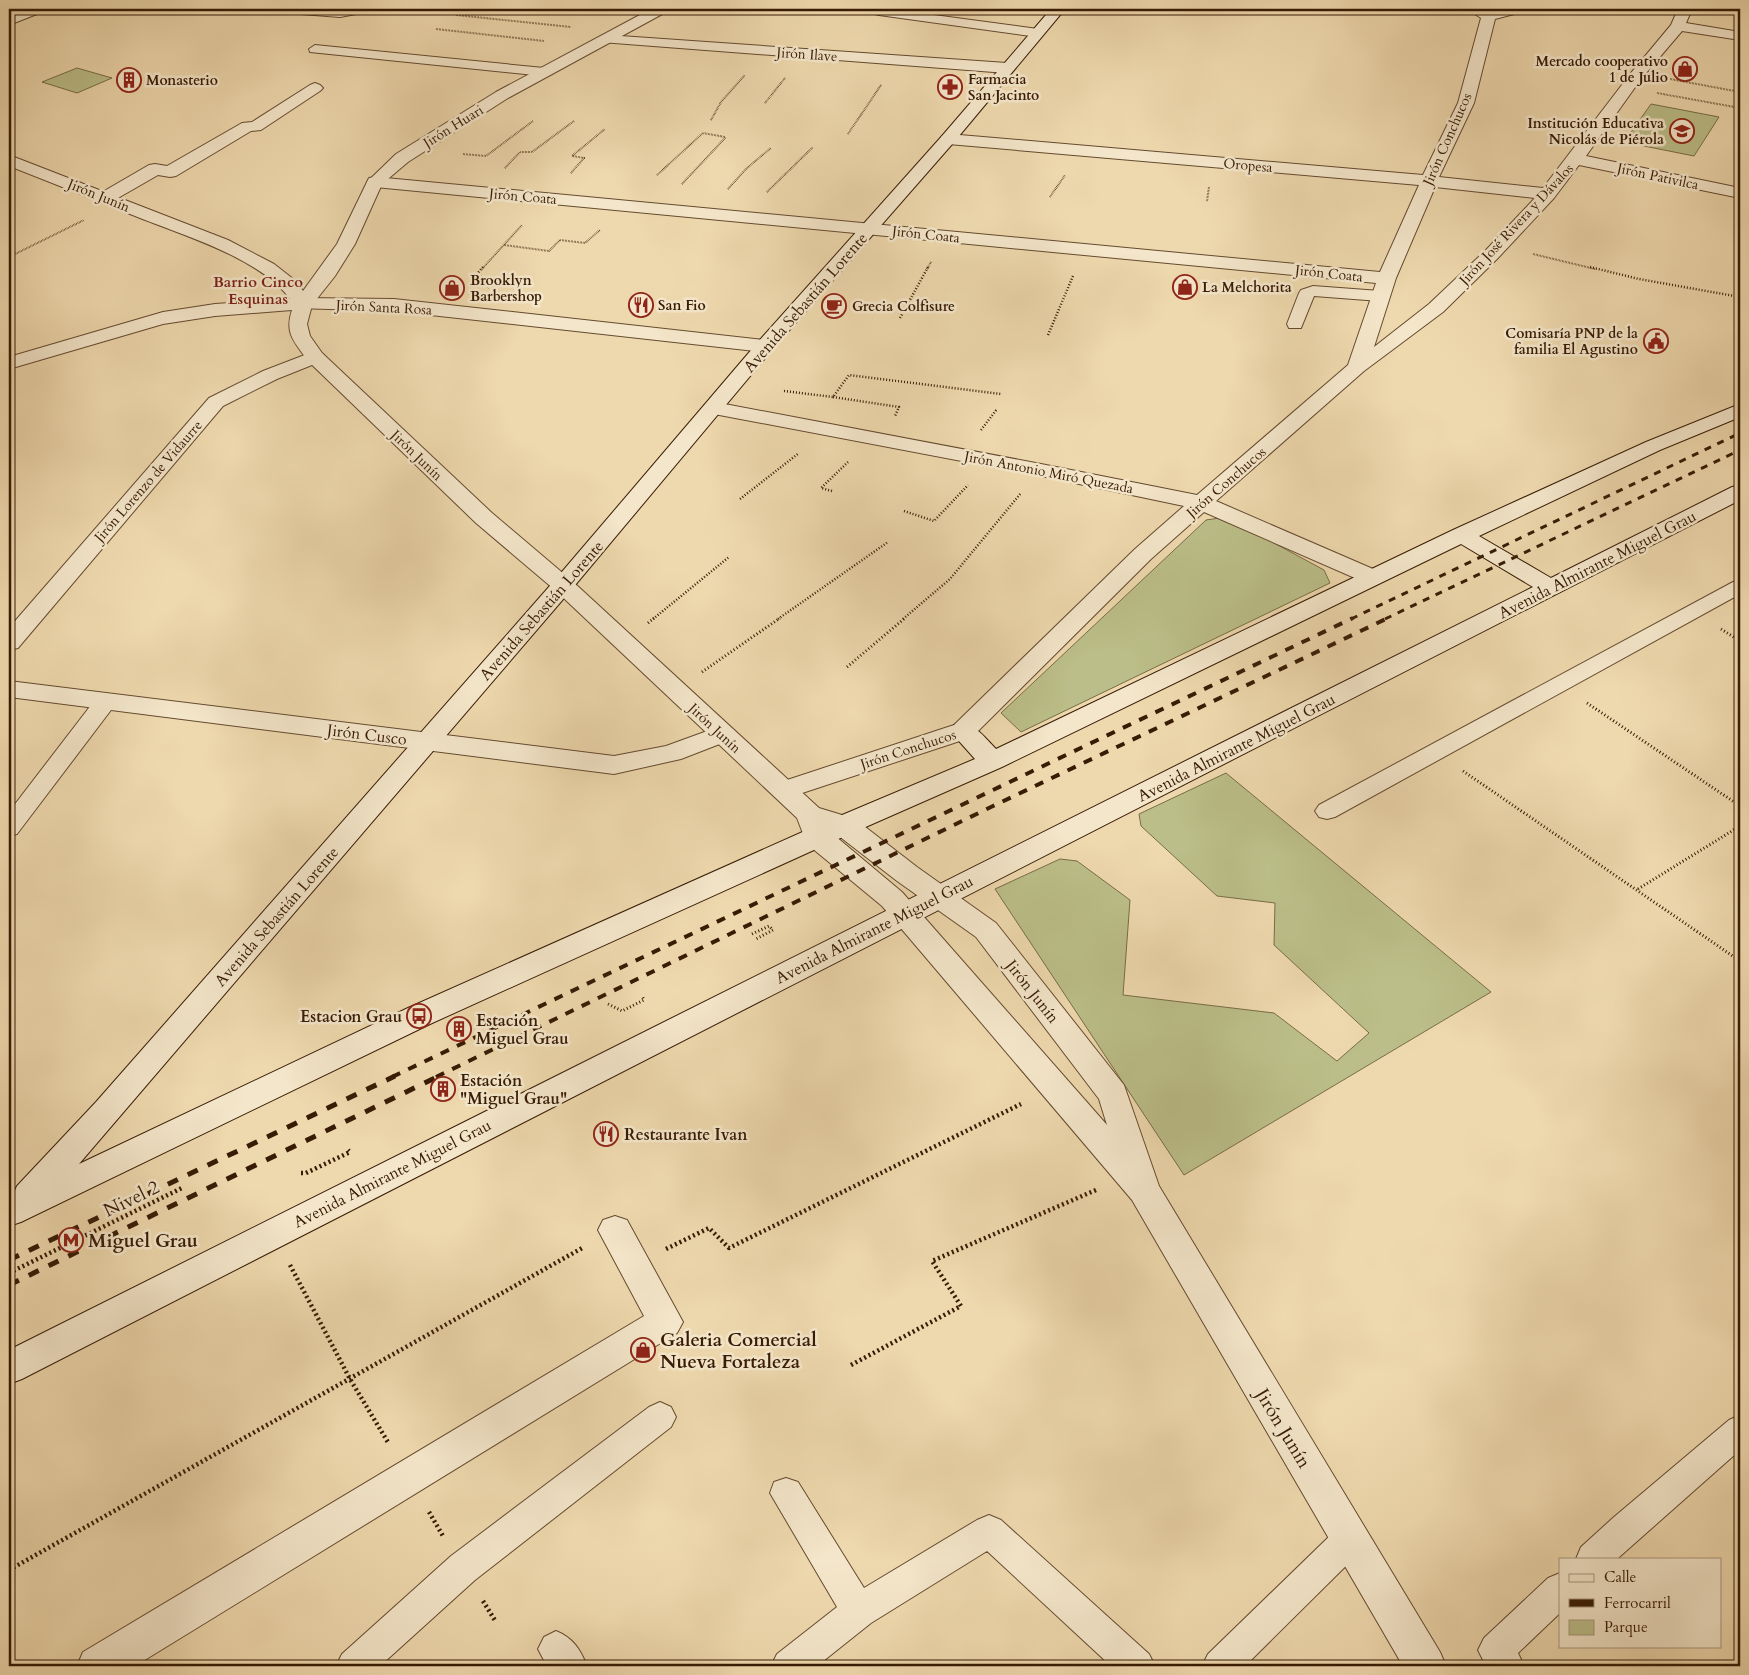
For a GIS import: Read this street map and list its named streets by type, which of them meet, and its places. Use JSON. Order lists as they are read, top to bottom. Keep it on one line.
{"streets":{"street":["Jirón Ilave","Jirón Huari","Jirón Conchucos","Oropesa","Jirón Pativilca","Jirón Junín","Jirón Coata","Jirón José Rivera y Dávalos","Avenida Sebastián Lorente","Jirón Santa Rosa","Jirón Antonio Miró Quezada","Jirón Lorenzo de Vidaurre","Avenida Almirante Miguel Grau","Jirón Cusco"],"path":["Nivel 2"]},"crossings":[["Jirón Ilave","Jirón Huari"],["Jirón Ilave","Avenida Sebastián Lorente"],["Jirón Huari","Jirón Junín"],["Jirón Huari","Jirón Coata"],["Jirón Huari","Jirón Santa Rosa"],["Jirón Conchucos","Oropesa"],["Jirón Conchucos","Jirón Junín"],["Jirón Conchucos","Jirón Coata"],["Jirón Conchucos","Jirón José Rivera y Dávalos"],["Jirón Conchucos","Jirón Antonio Miró Quezada"],["Oropesa","Jirón José Rivera y Dávalos"],["Oropesa","Avenida Sebastián Lorente"],["Jirón Pativilca","Jirón José Rivera y Dávalos"],["Jirón Junín","Avenida Sebastián Lorente"],["Jirón Junín","Jirón Santa Rosa"],["Jirón Junín","Jirón Lorenzo de Vidaurre"],["Jirón Junín","Avenida Almirante Miguel Grau"],["Jirón Junín","Jirón Cusco"],["Jirón Coata","Avenida Sebastián Lorente"],["Avenida Sebastián Lorente","Jirón Santa Rosa"],["Avenida Sebastián Lorente","Jirón Antonio Miró Quezada"],["Avenida Sebastián Lorente","Jirón Cusco"]],"districts":["Barrio Cinco Esquinas"],"places":{"shop":["Mercado cooperativo 1 de Julio","La Melchorita","Brooklyn Barbershop","Galeria Comercial Nueva Fortaleza"],"building":["Monasterio","Estación Miguel Grau","Estación \"Miguel Grau\""],"pharmacy":["Farmacia San Jacinto"],"school or university":["Institución Educativa Nicolás de Piérola"],"restaurant":["San Fio","Restaurante Ivan"],"cafe":["Grecia Colfisure"],"public building":["Comisaría PNP de la familia El Agustino"],"bus stop":["Estacion Grau"],"metro station":["Miguel Grau"]},"legend":["Calle","Ferrocarril","Parque"]}
